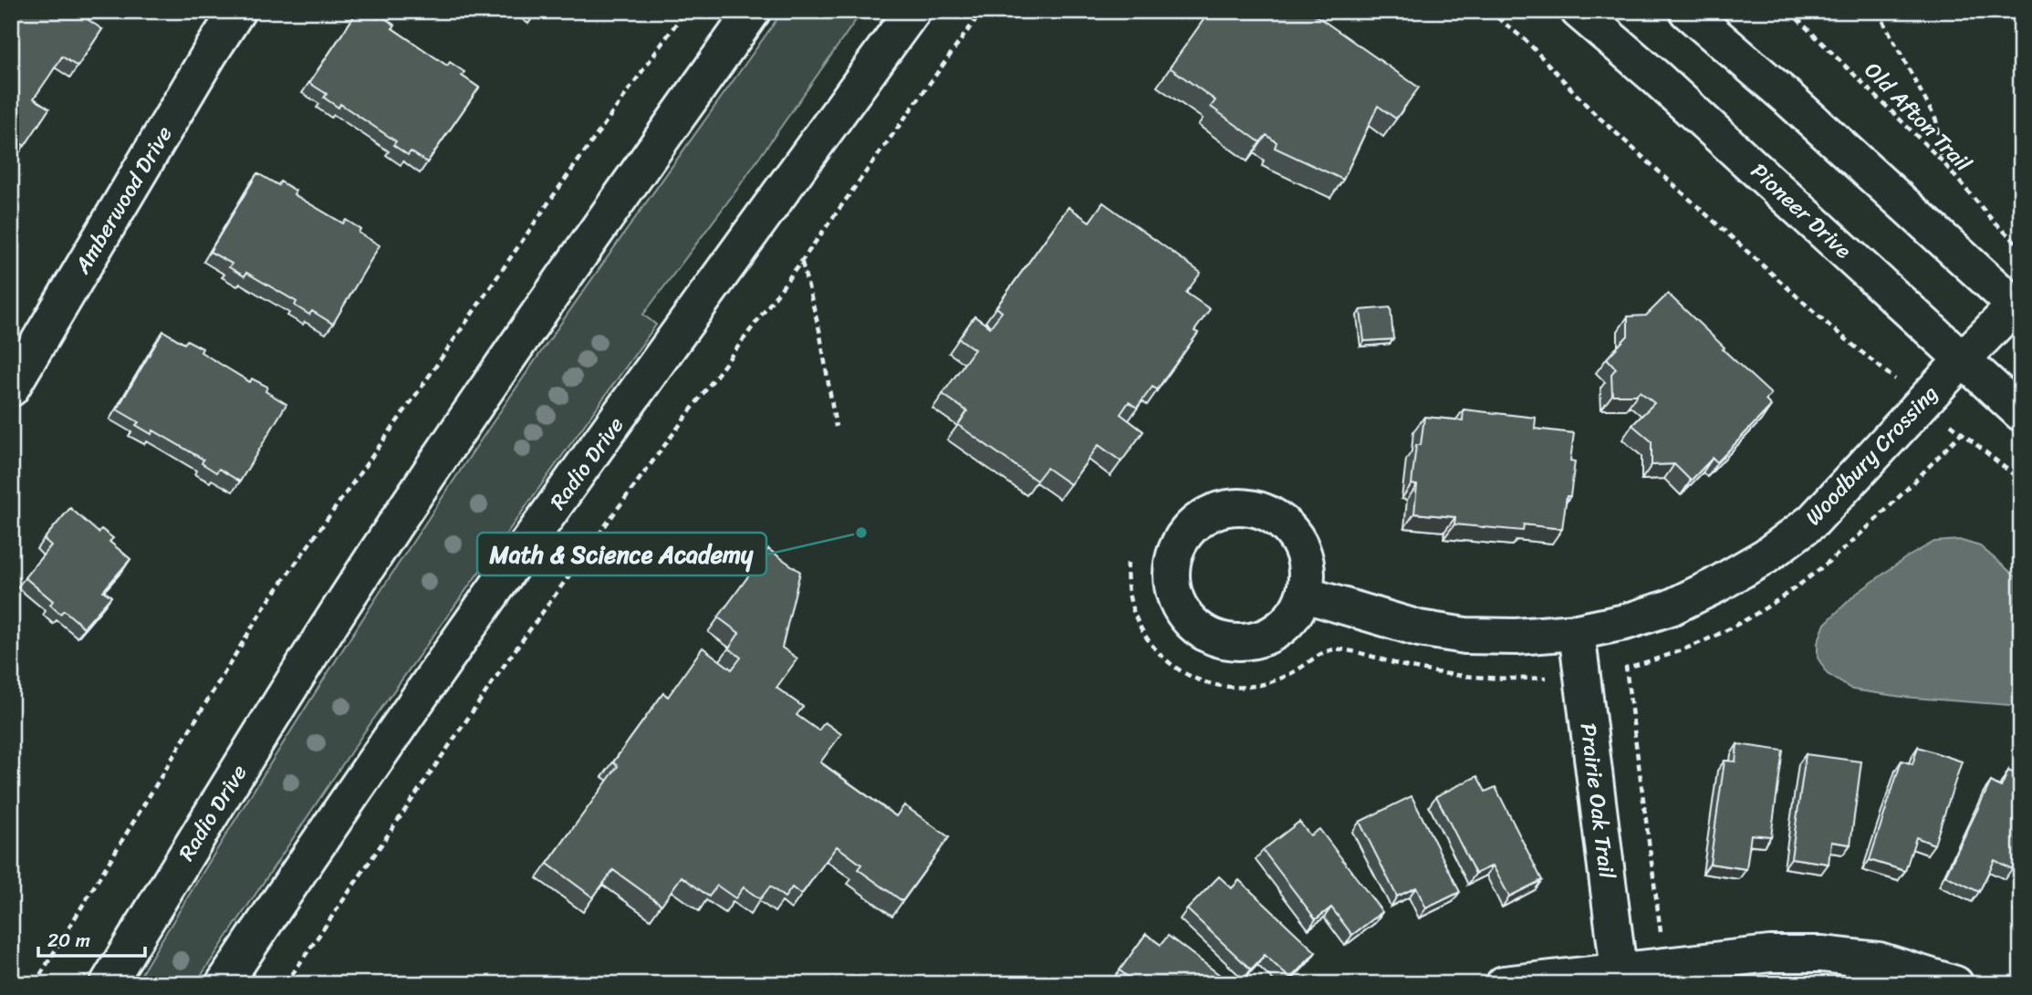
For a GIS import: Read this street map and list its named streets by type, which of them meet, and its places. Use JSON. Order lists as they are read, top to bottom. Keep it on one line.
{"streets":{"street":["Amberwood Drive","Pioneer Drive","Woodbury Crossing","Radio Drive","Prairie Oak Trail"],"path":["Old Afton Trail"]},"crossings":[["Pioneer Drive","Woodbury Crossing"],["Woodbury Crossing","Prairie Oak Trail"]],"places":["Math & Science Academy"],"scale_bar":"20 m"}
